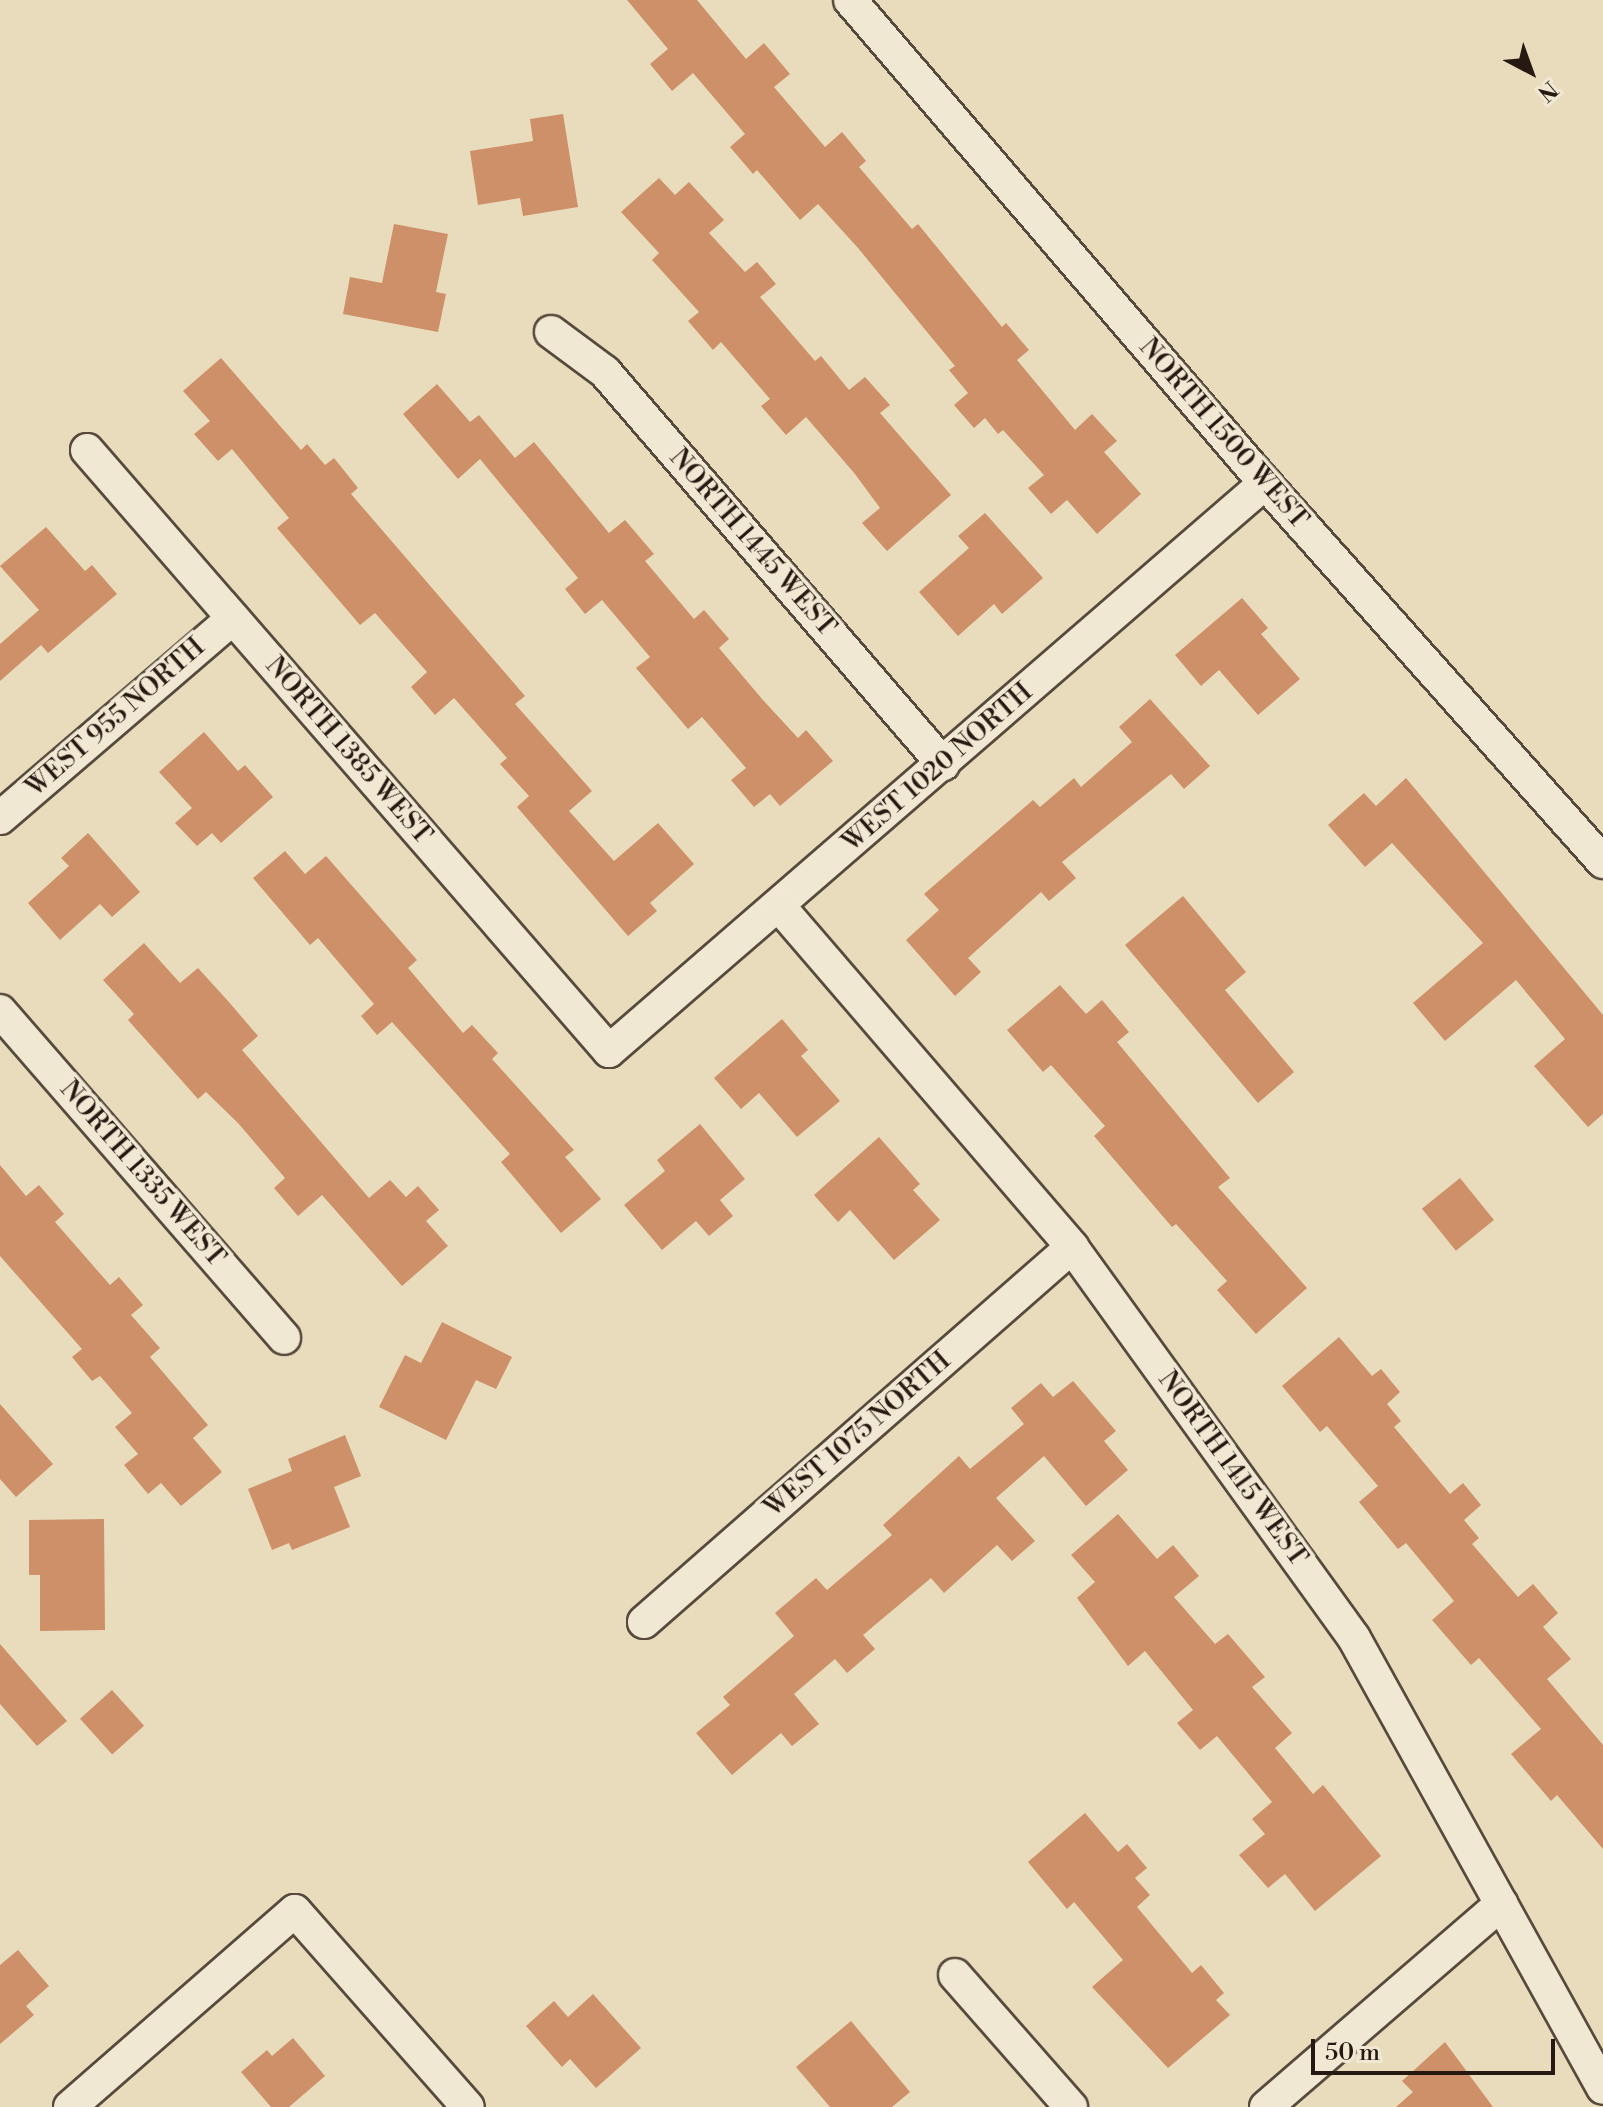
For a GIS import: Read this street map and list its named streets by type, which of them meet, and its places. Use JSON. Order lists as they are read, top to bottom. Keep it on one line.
{"streets":{"street":["NORTH 1500 WEST","NORTH 1445 WEST","WEST 955 NORTH","NORTH 1385 WEST","WEST 1020 NORTH","NORTH 1335 WEST","WEST 1075 NORTH","NORTH 1415 WEST"]},"crossings":[["NORTH 1500 WEST","WEST 1020 NORTH"],["NORTH 1445 WEST","WEST 1020 NORTH"],["WEST 955 NORTH","NORTH 1385 WEST"],["NORTH 1385 WEST","WEST 1020 NORTH"],["WEST 1020 NORTH","NORTH 1415 WEST"],["WEST 1075 NORTH","NORTH 1415 WEST"]],"scale_bar":"50 m","north":"bottom right"}
